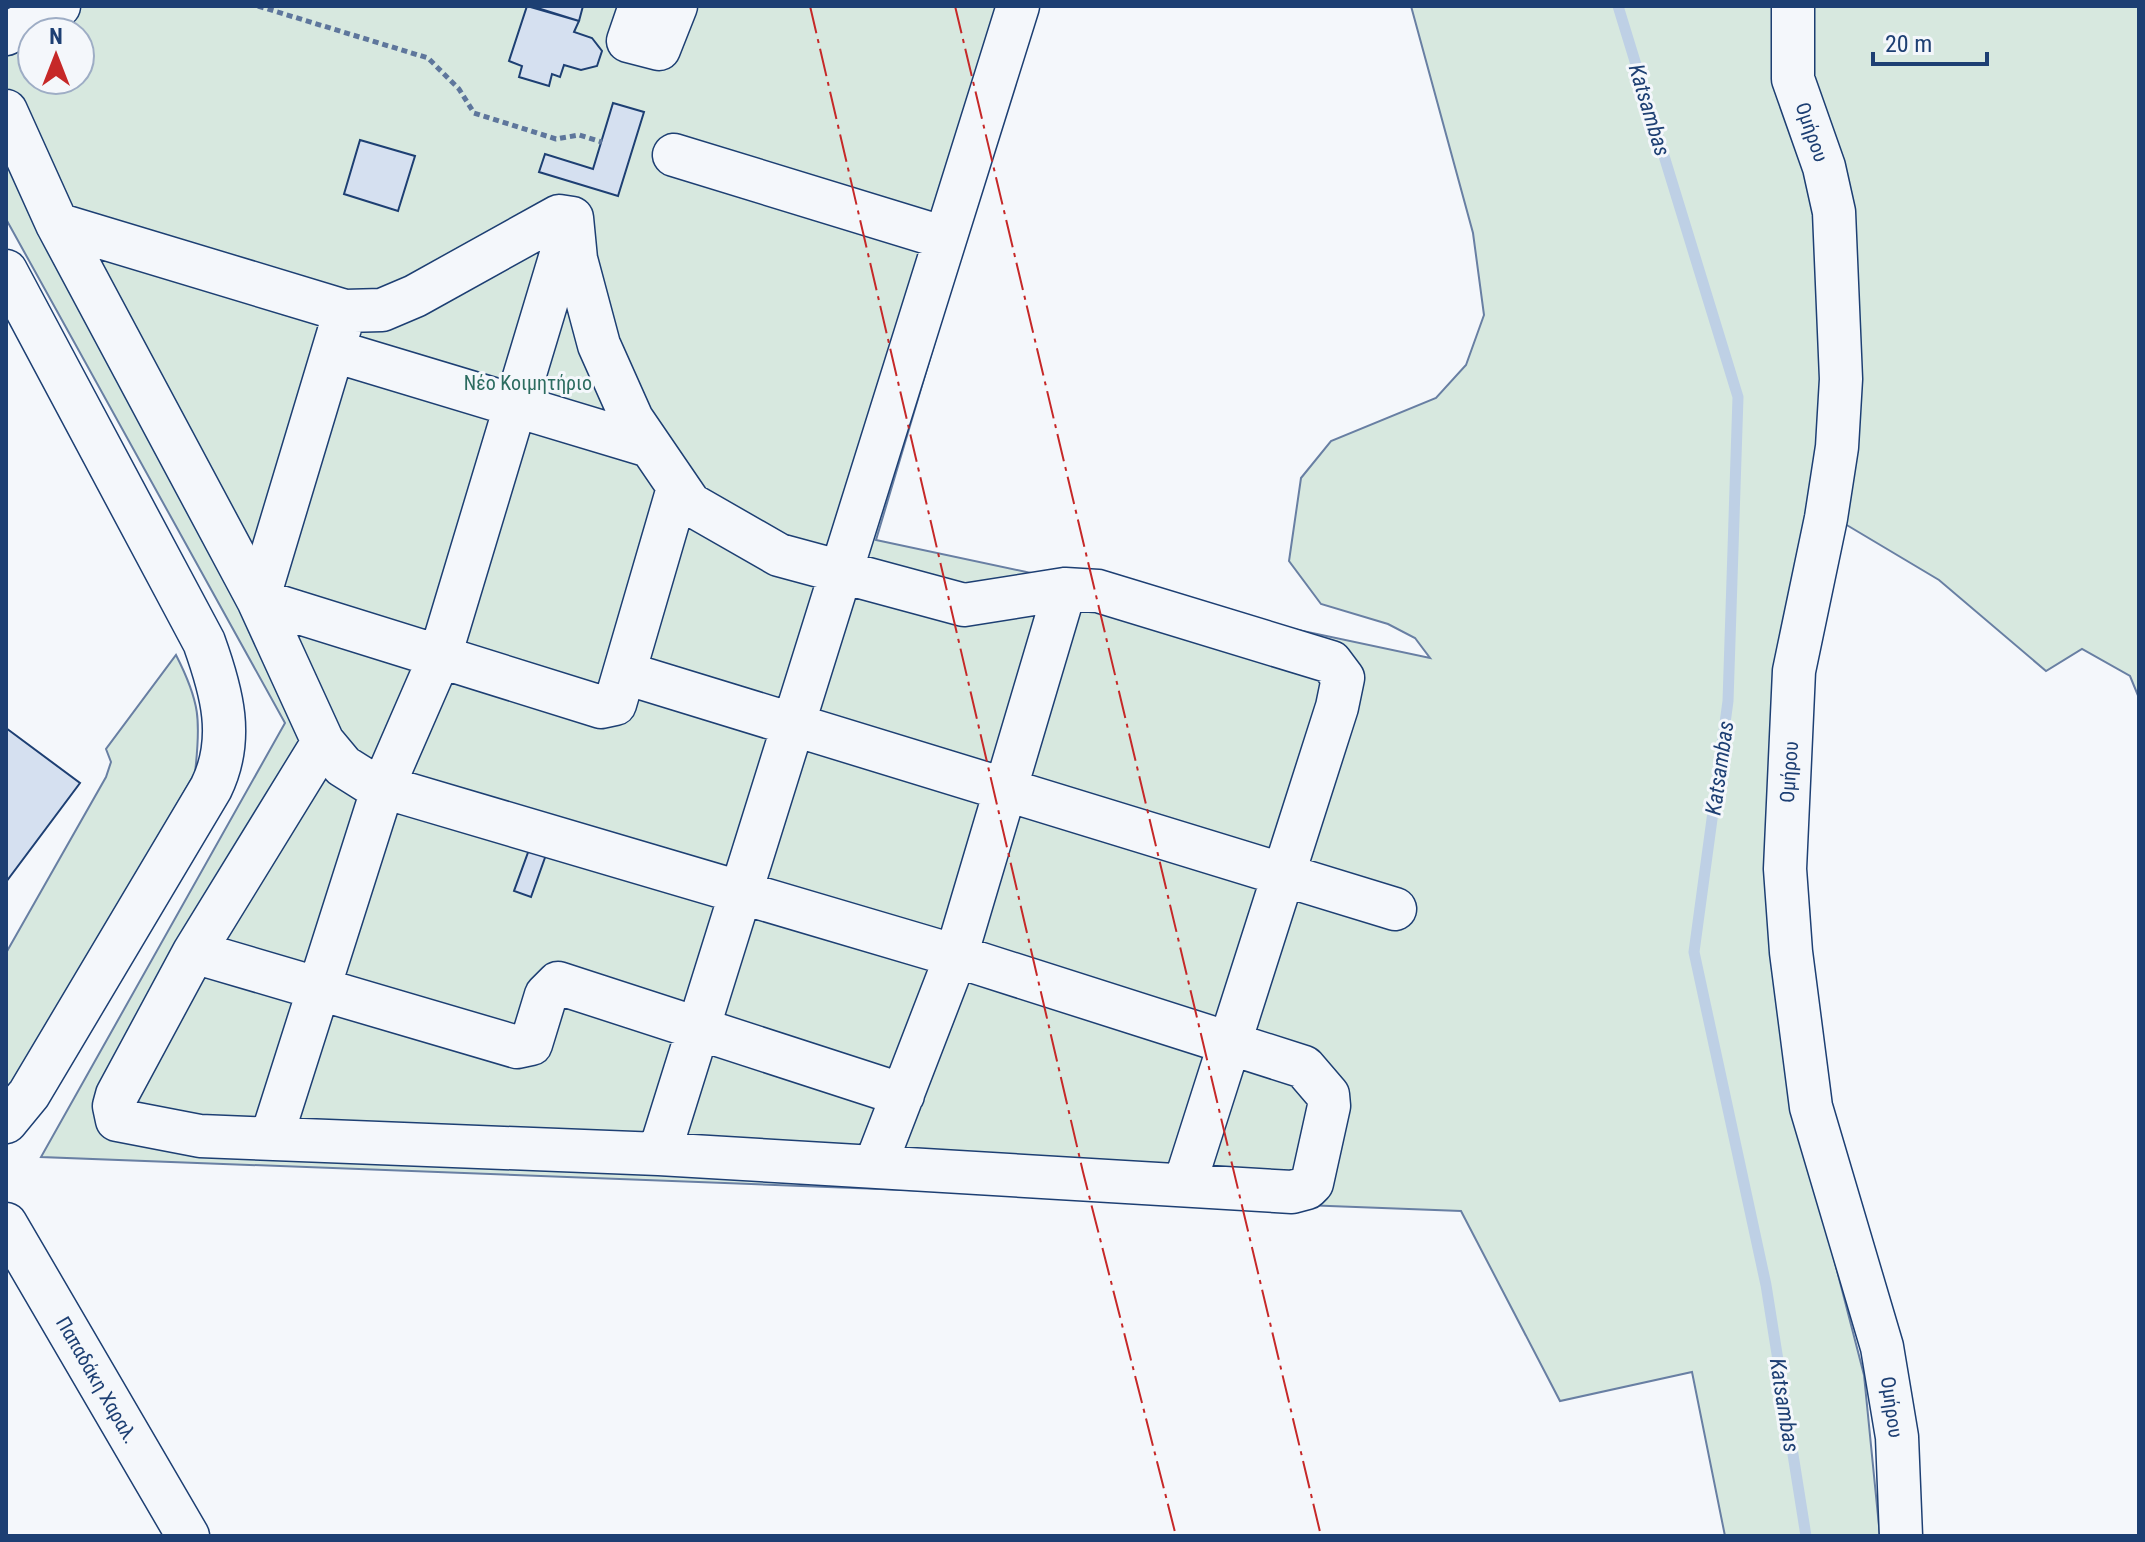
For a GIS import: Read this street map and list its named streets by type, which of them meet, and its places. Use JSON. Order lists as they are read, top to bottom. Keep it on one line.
{"streets":{"street":["Ομήρου","Παπαδάκη Χαραλ."]},"water":["Katsambas"],"parks":["Νέο Κοιμητήριο"],"scale_bar":"20 m","north":"top"}
